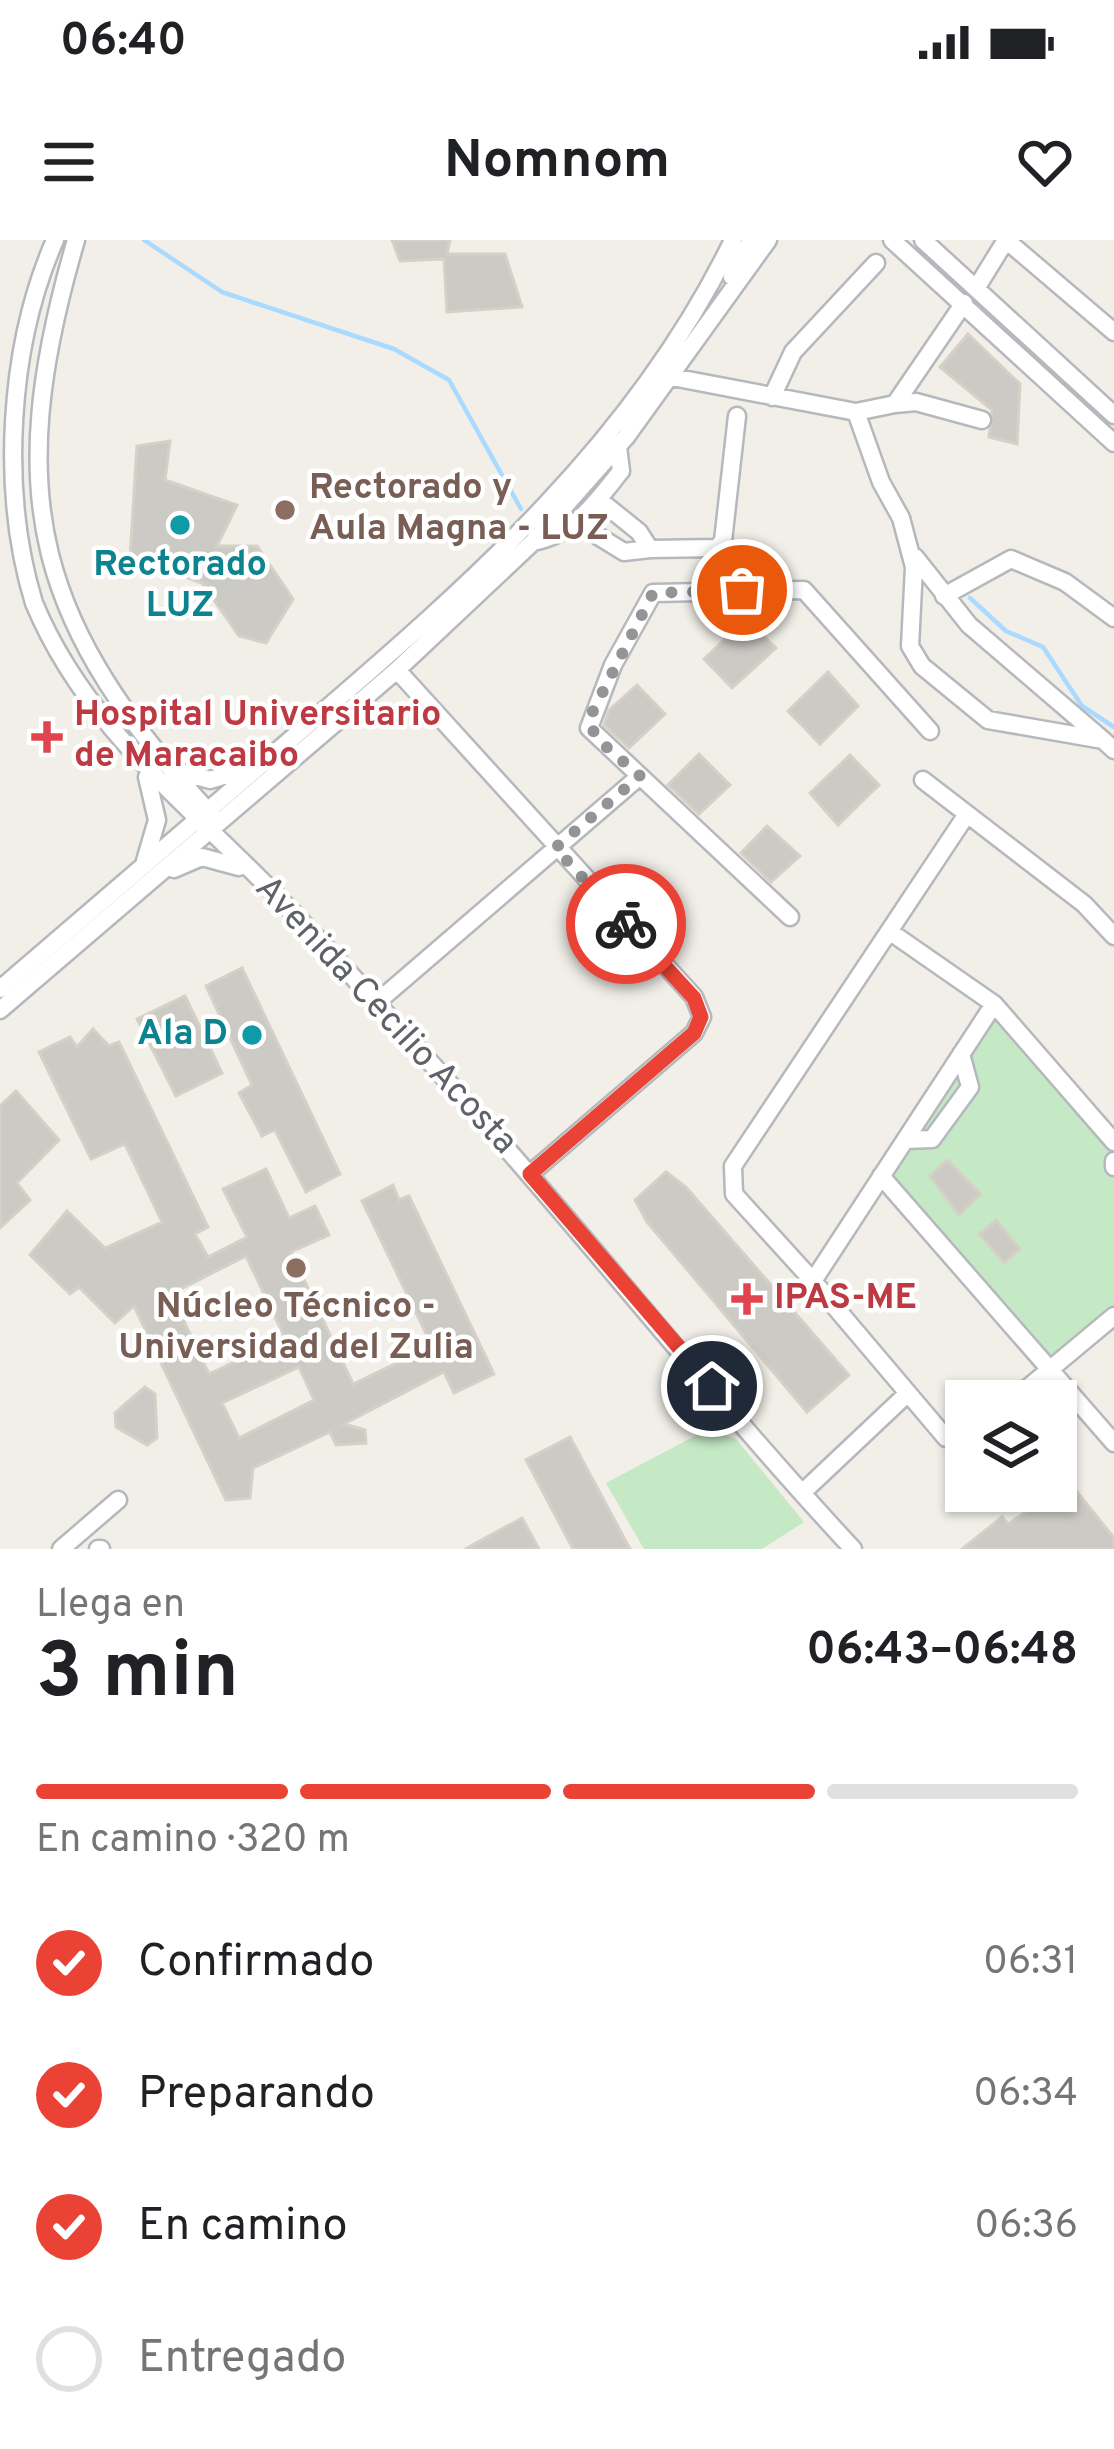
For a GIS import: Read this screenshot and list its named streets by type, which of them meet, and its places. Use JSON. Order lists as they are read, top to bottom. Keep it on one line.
{"streets":{"street":["Avenida Cecilio Acosta"]},"places":{"other":["Rectorado y Aula Magna - LUZ","Rectorado LUZ","Ala D","Núcleo Técnico - Universidad del Zulia"],"health":["Hospital Universitario de Maracaibo","IPAS-ME"]},"page":{"status":"06:40","header":"Nomnom","heading":["3 min","Llega en","06:43–06:48"],"bar":"En camino · 320 m","list":[["Confirmado","06:31"],["Preparando","06:34"],["En camino","06:36"],"Entregado"]}}
